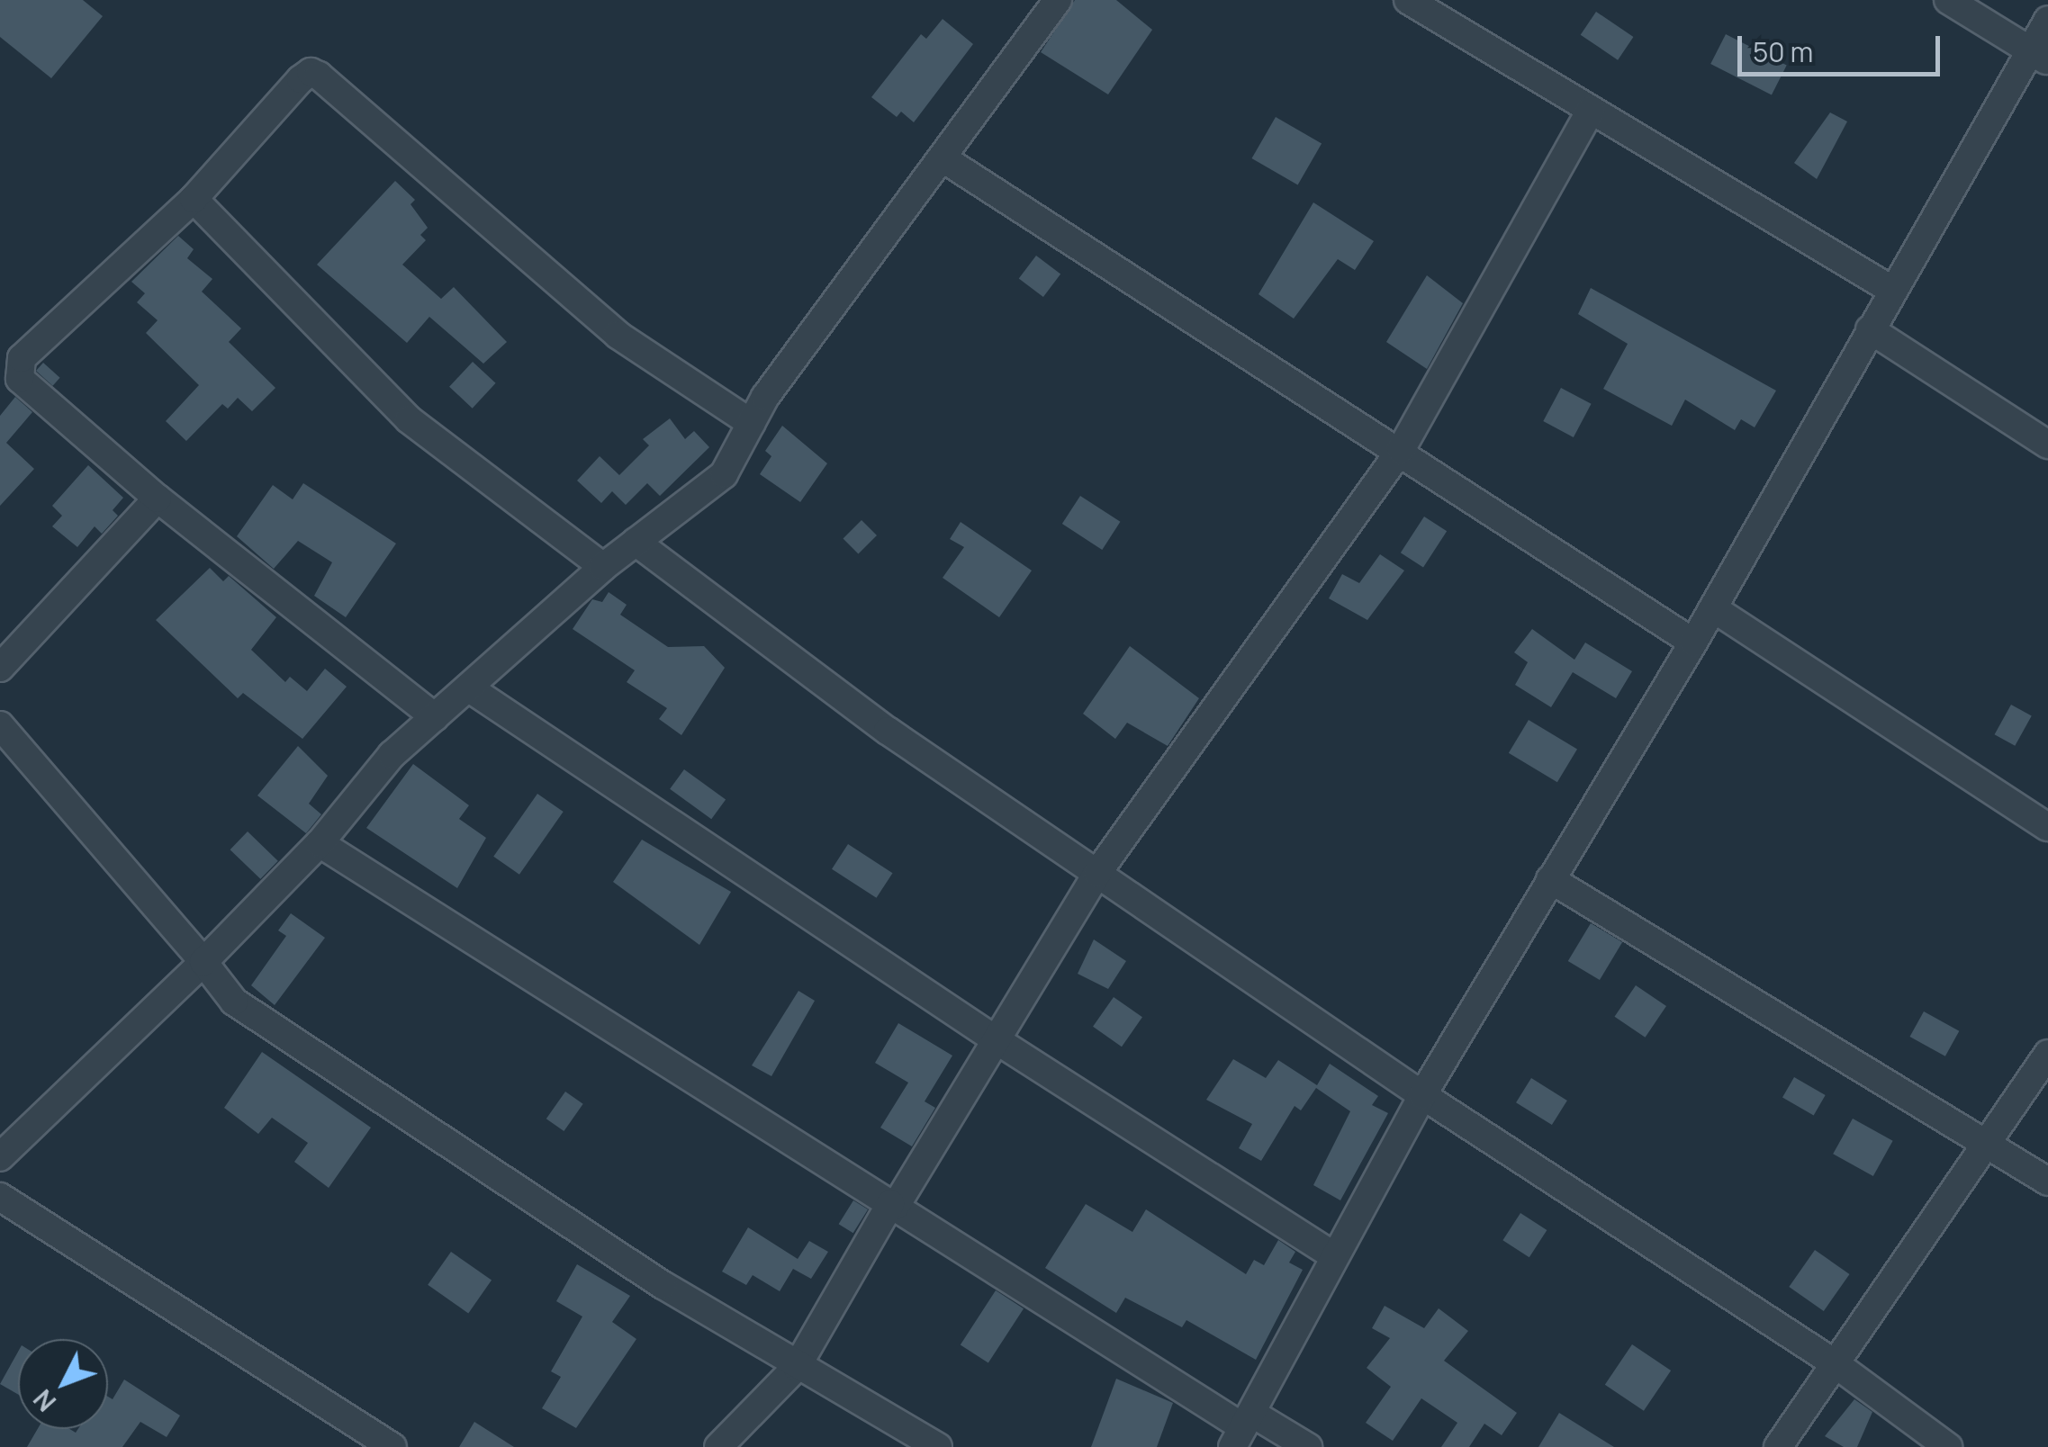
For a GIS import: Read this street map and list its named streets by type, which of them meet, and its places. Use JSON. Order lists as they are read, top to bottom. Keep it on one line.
{"scale_bar":"50 m","north":"bottom left"}
